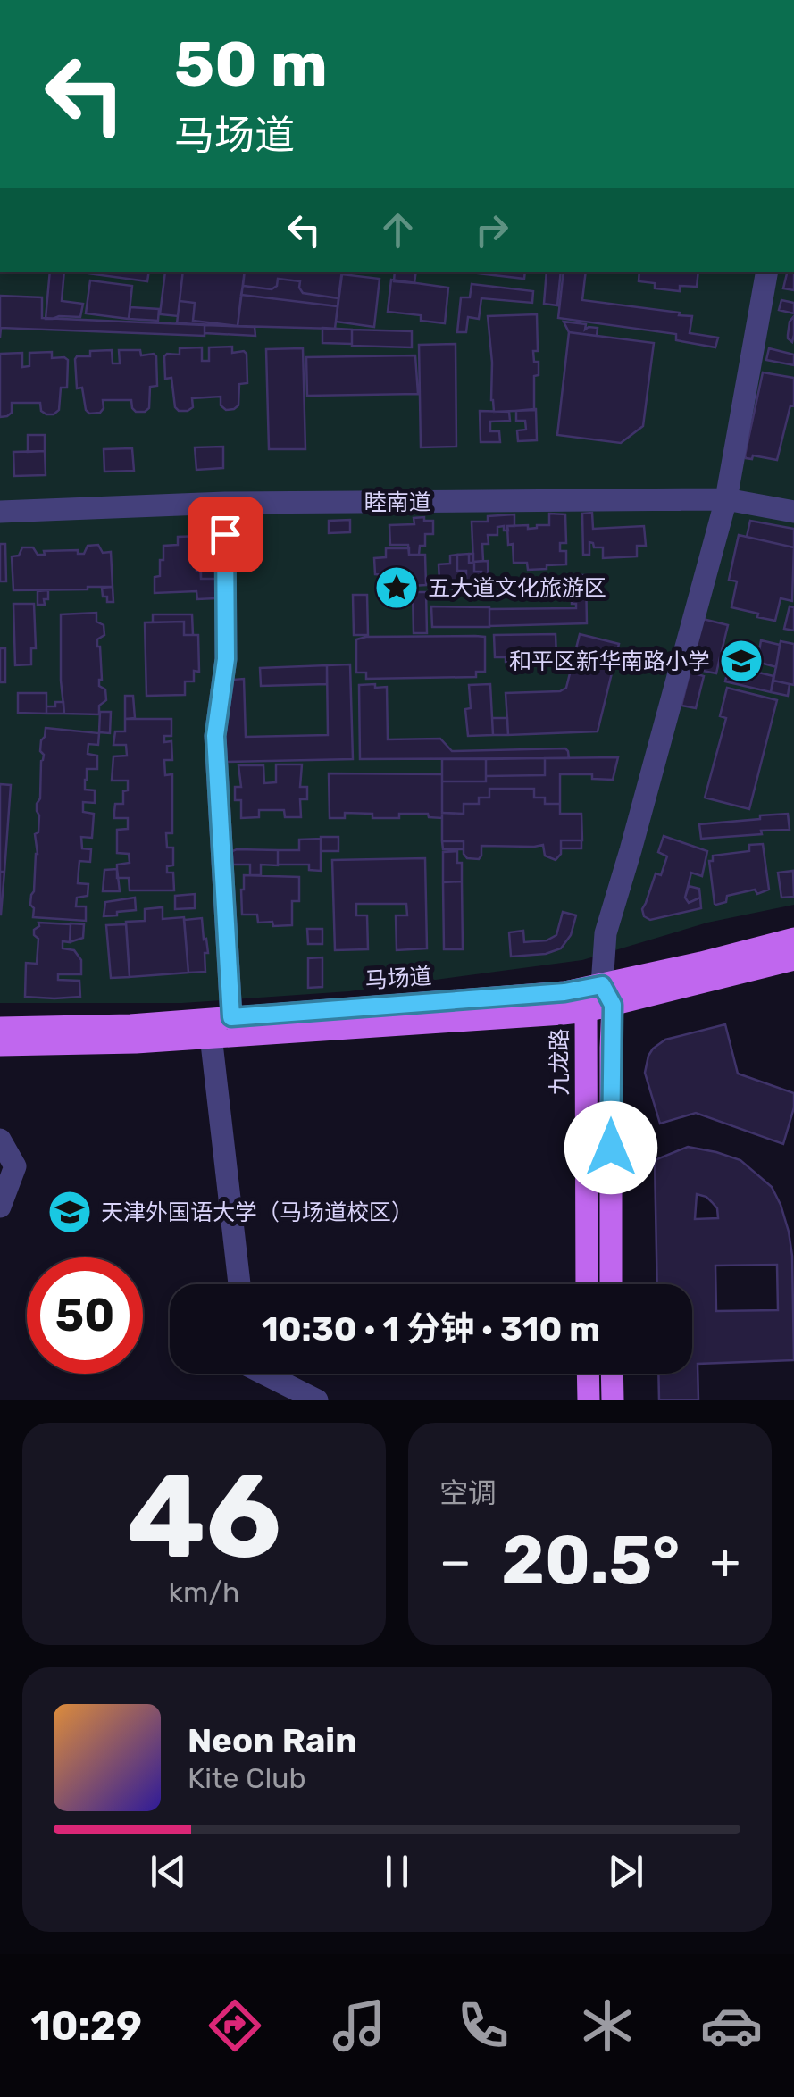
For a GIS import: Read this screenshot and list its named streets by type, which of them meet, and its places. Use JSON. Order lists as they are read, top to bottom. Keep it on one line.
{"streets":{"main road":["马场道","九龙路"],"street":["睦南道"]},"crossings":[["马场道","九龙路"]],"places":{"place":["五大道文化旅游区"],"school or university":["和平区新华南路小学","天津外国语大学（马场道校区）"]},"page":{"turn":["50 m","马场道"],"limit":"50","trip":"10:30 · 1 分钟 · 310 m","tile":[["46","km/h"],"空调"],"heat":["−","20.5°","+"],"song":["Neon Rain","Kite Club"],"tabs":"10:29"}}
